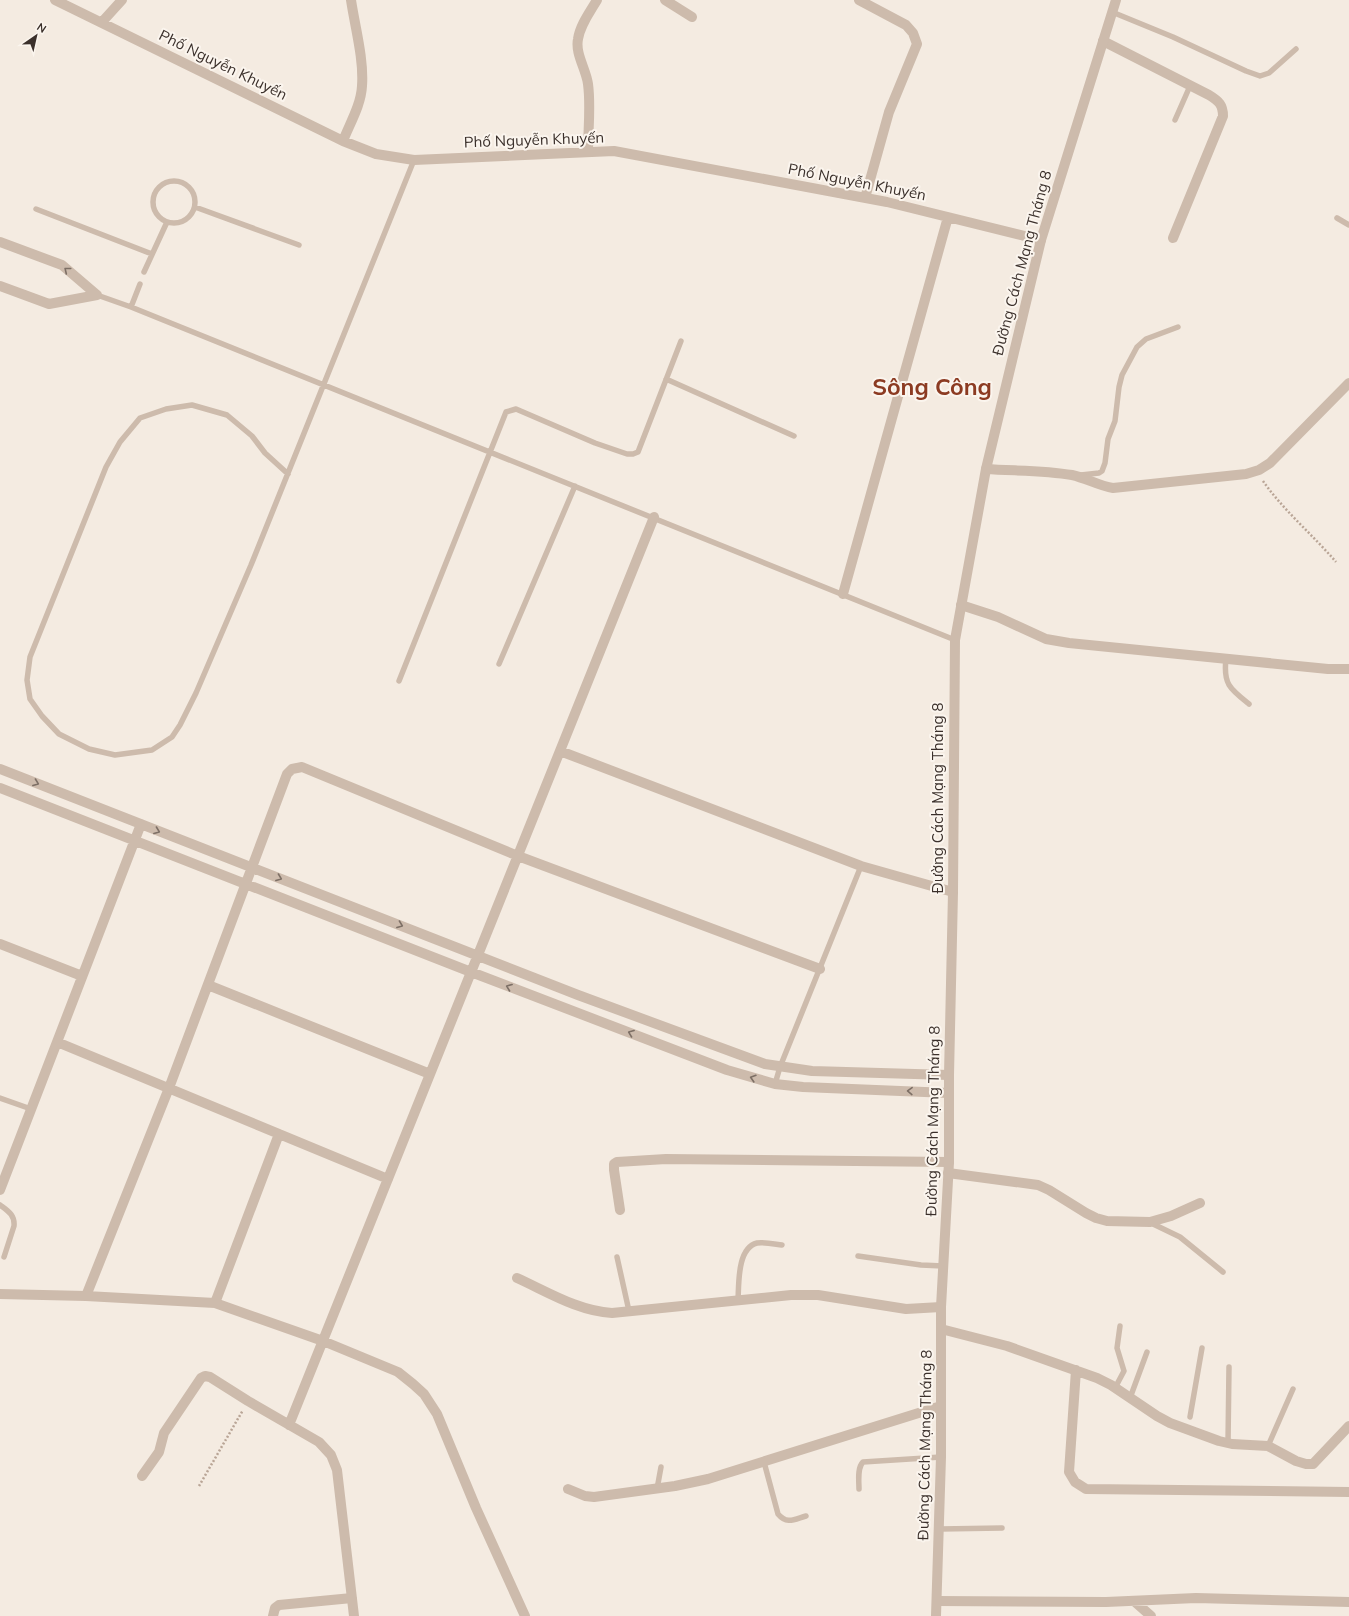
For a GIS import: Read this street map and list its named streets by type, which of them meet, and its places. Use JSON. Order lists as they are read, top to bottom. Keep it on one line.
{"streets":{"street":["Phố Nguyễn Khuyến","Đường Cách Mạng Tháng 8"]},"crossings":[["Phố Nguyễn Khuyến","Đường Cách Mạng Tháng 8"]],"districts":["Sông Công"],"north":"top right"}
